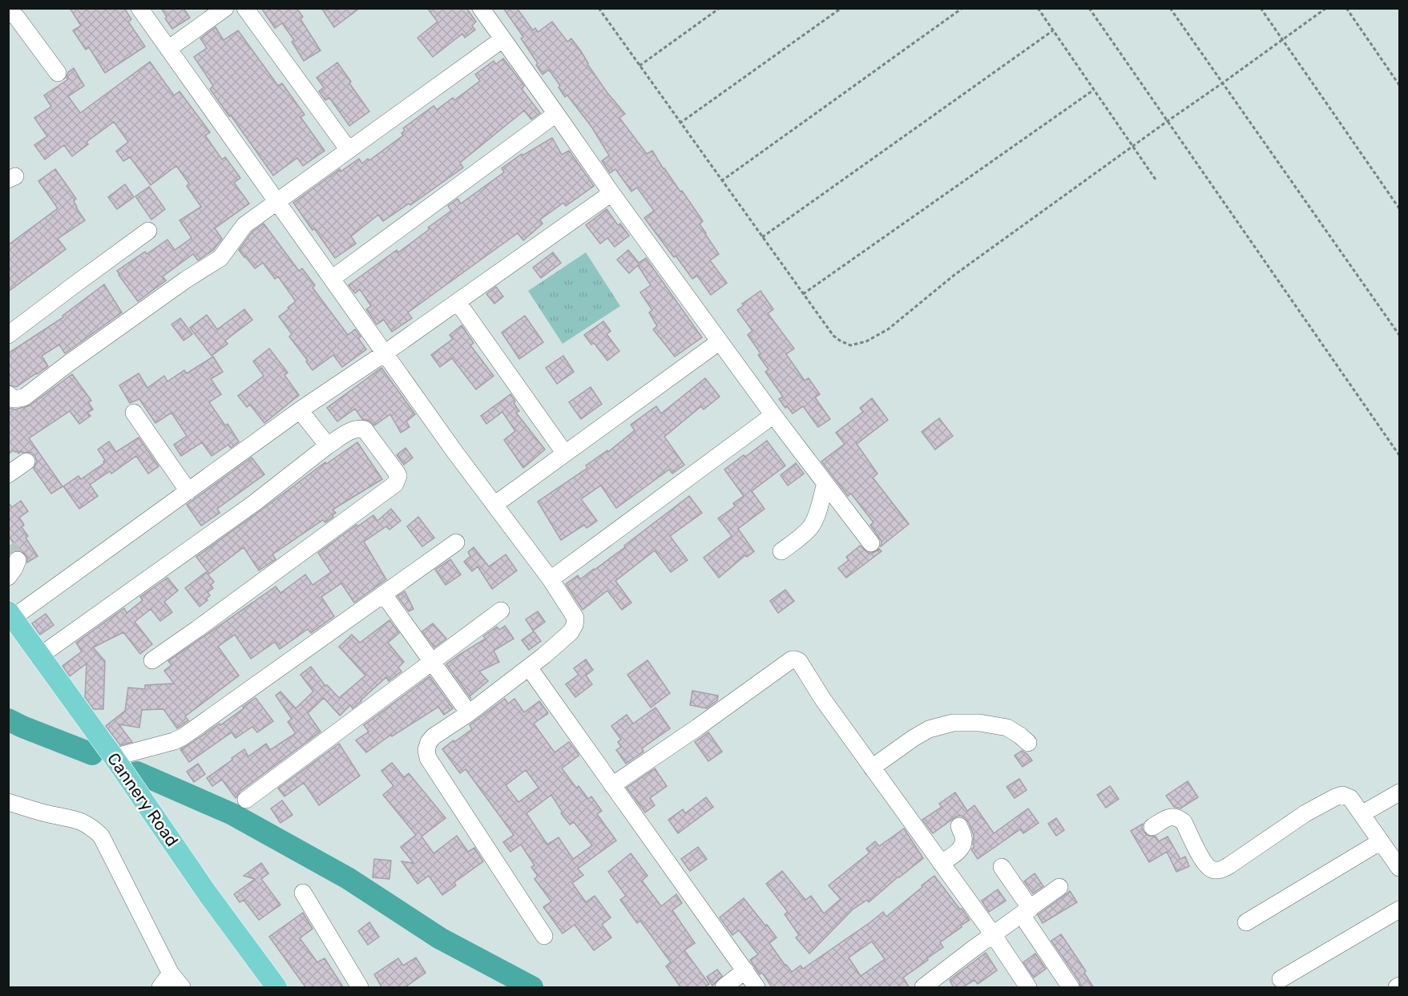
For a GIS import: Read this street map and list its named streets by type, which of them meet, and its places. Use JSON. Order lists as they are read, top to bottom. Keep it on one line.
{"streets":{"main road":["Cannery Road"]}}
